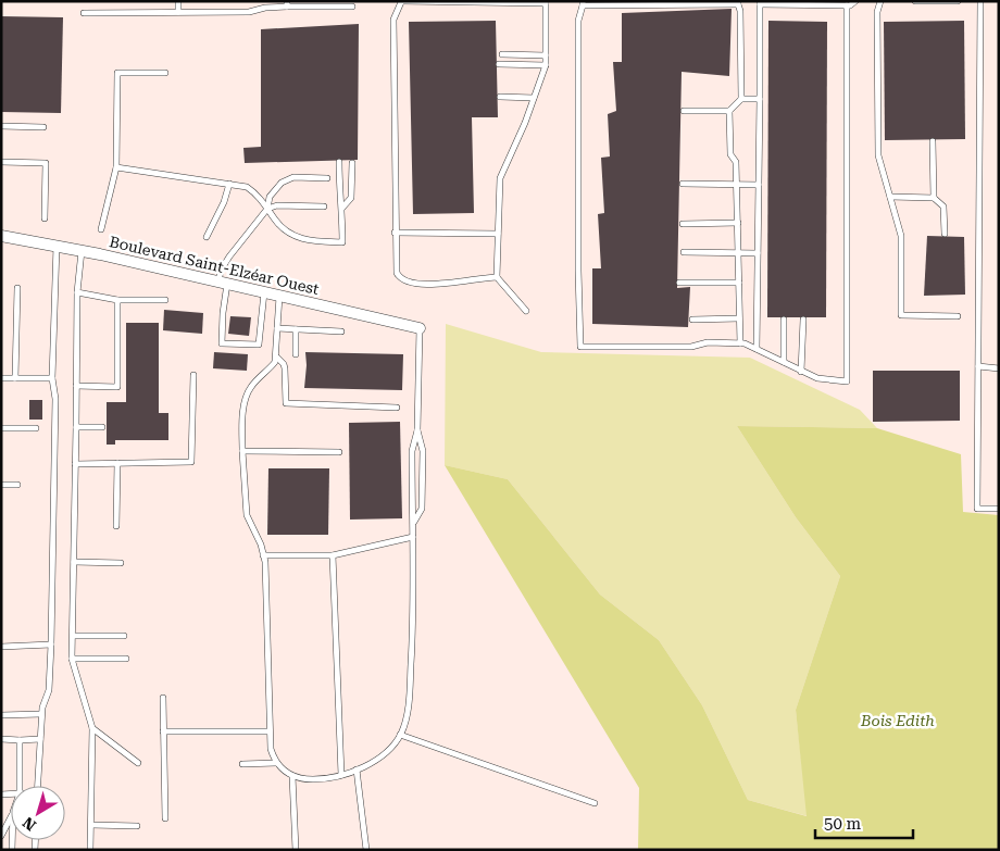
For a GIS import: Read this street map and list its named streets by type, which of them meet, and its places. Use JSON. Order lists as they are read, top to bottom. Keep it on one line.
{"streets":{"street":["Boulevard Saint-Elzéar Ouest"]},"parks":["Bois Edith"],"scale_bar":"50 m","north":"bottom left"}
